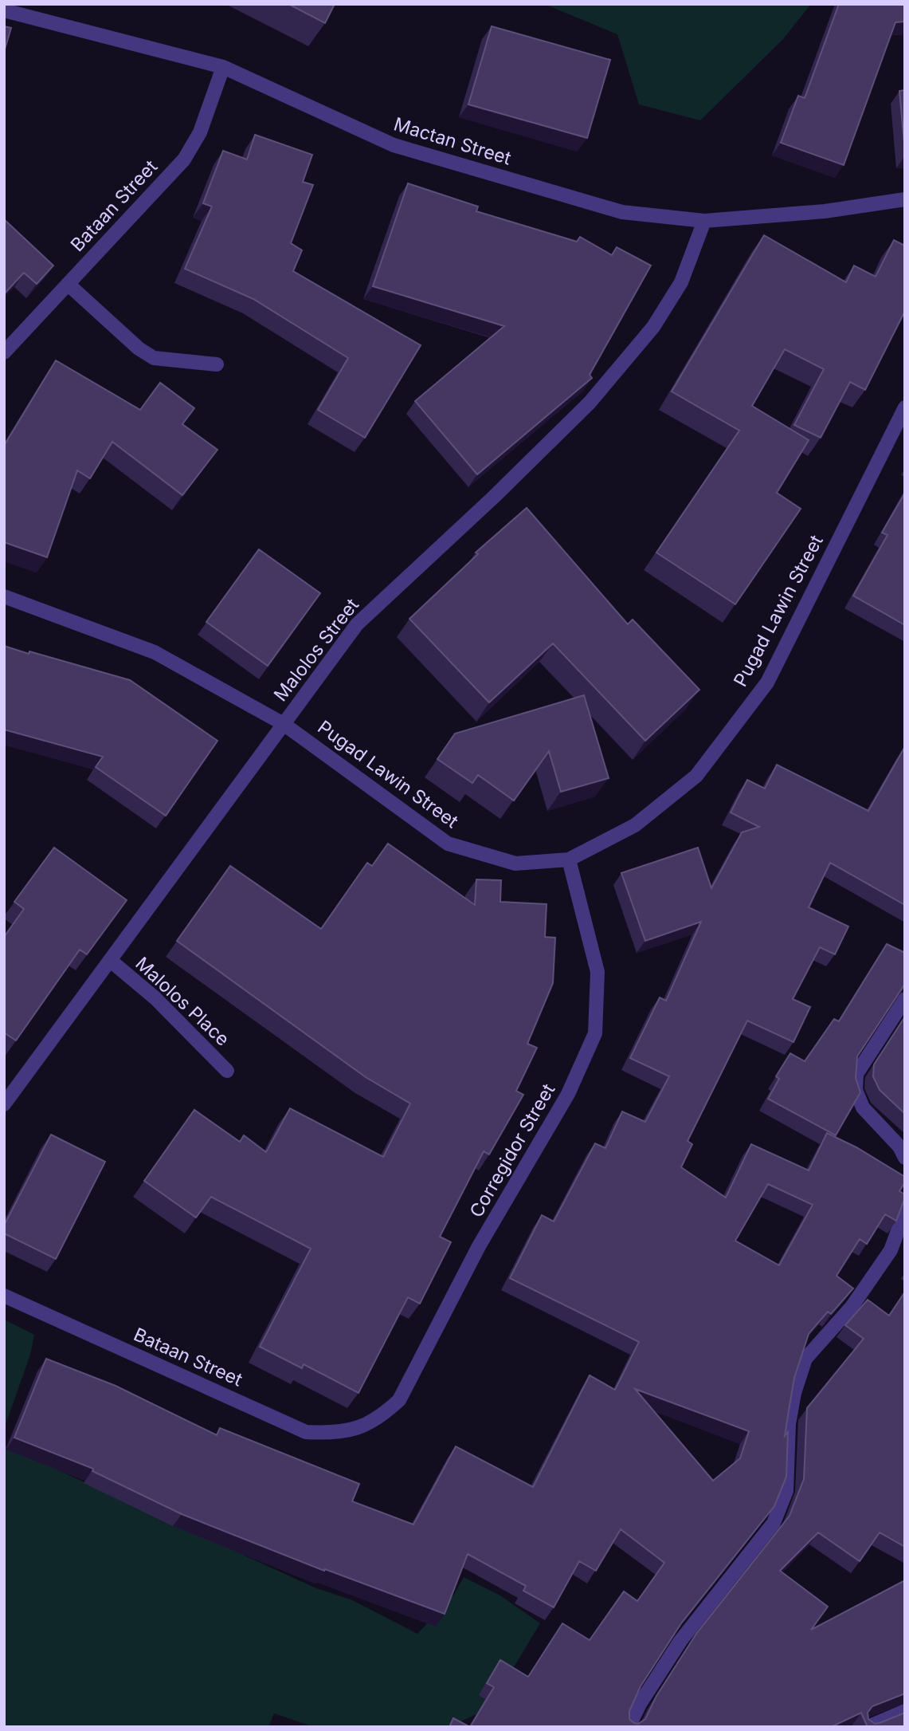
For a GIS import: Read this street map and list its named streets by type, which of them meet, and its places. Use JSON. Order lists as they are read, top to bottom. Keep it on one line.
{"streets":{"street":["Mactan Street","Bataan Street","Pugad Lawin Street","Malolos Street","Malolos Place","Corregidor Street"]},"crossings":[["Mactan Street","Bataan Street"],["Mactan Street","Malolos Street"],["Bataan Street","Corregidor Street"],["Pugad Lawin Street","Malolos Street"],["Pugad Lawin Street","Corregidor Street"],["Malolos Street","Malolos Place"]]}
